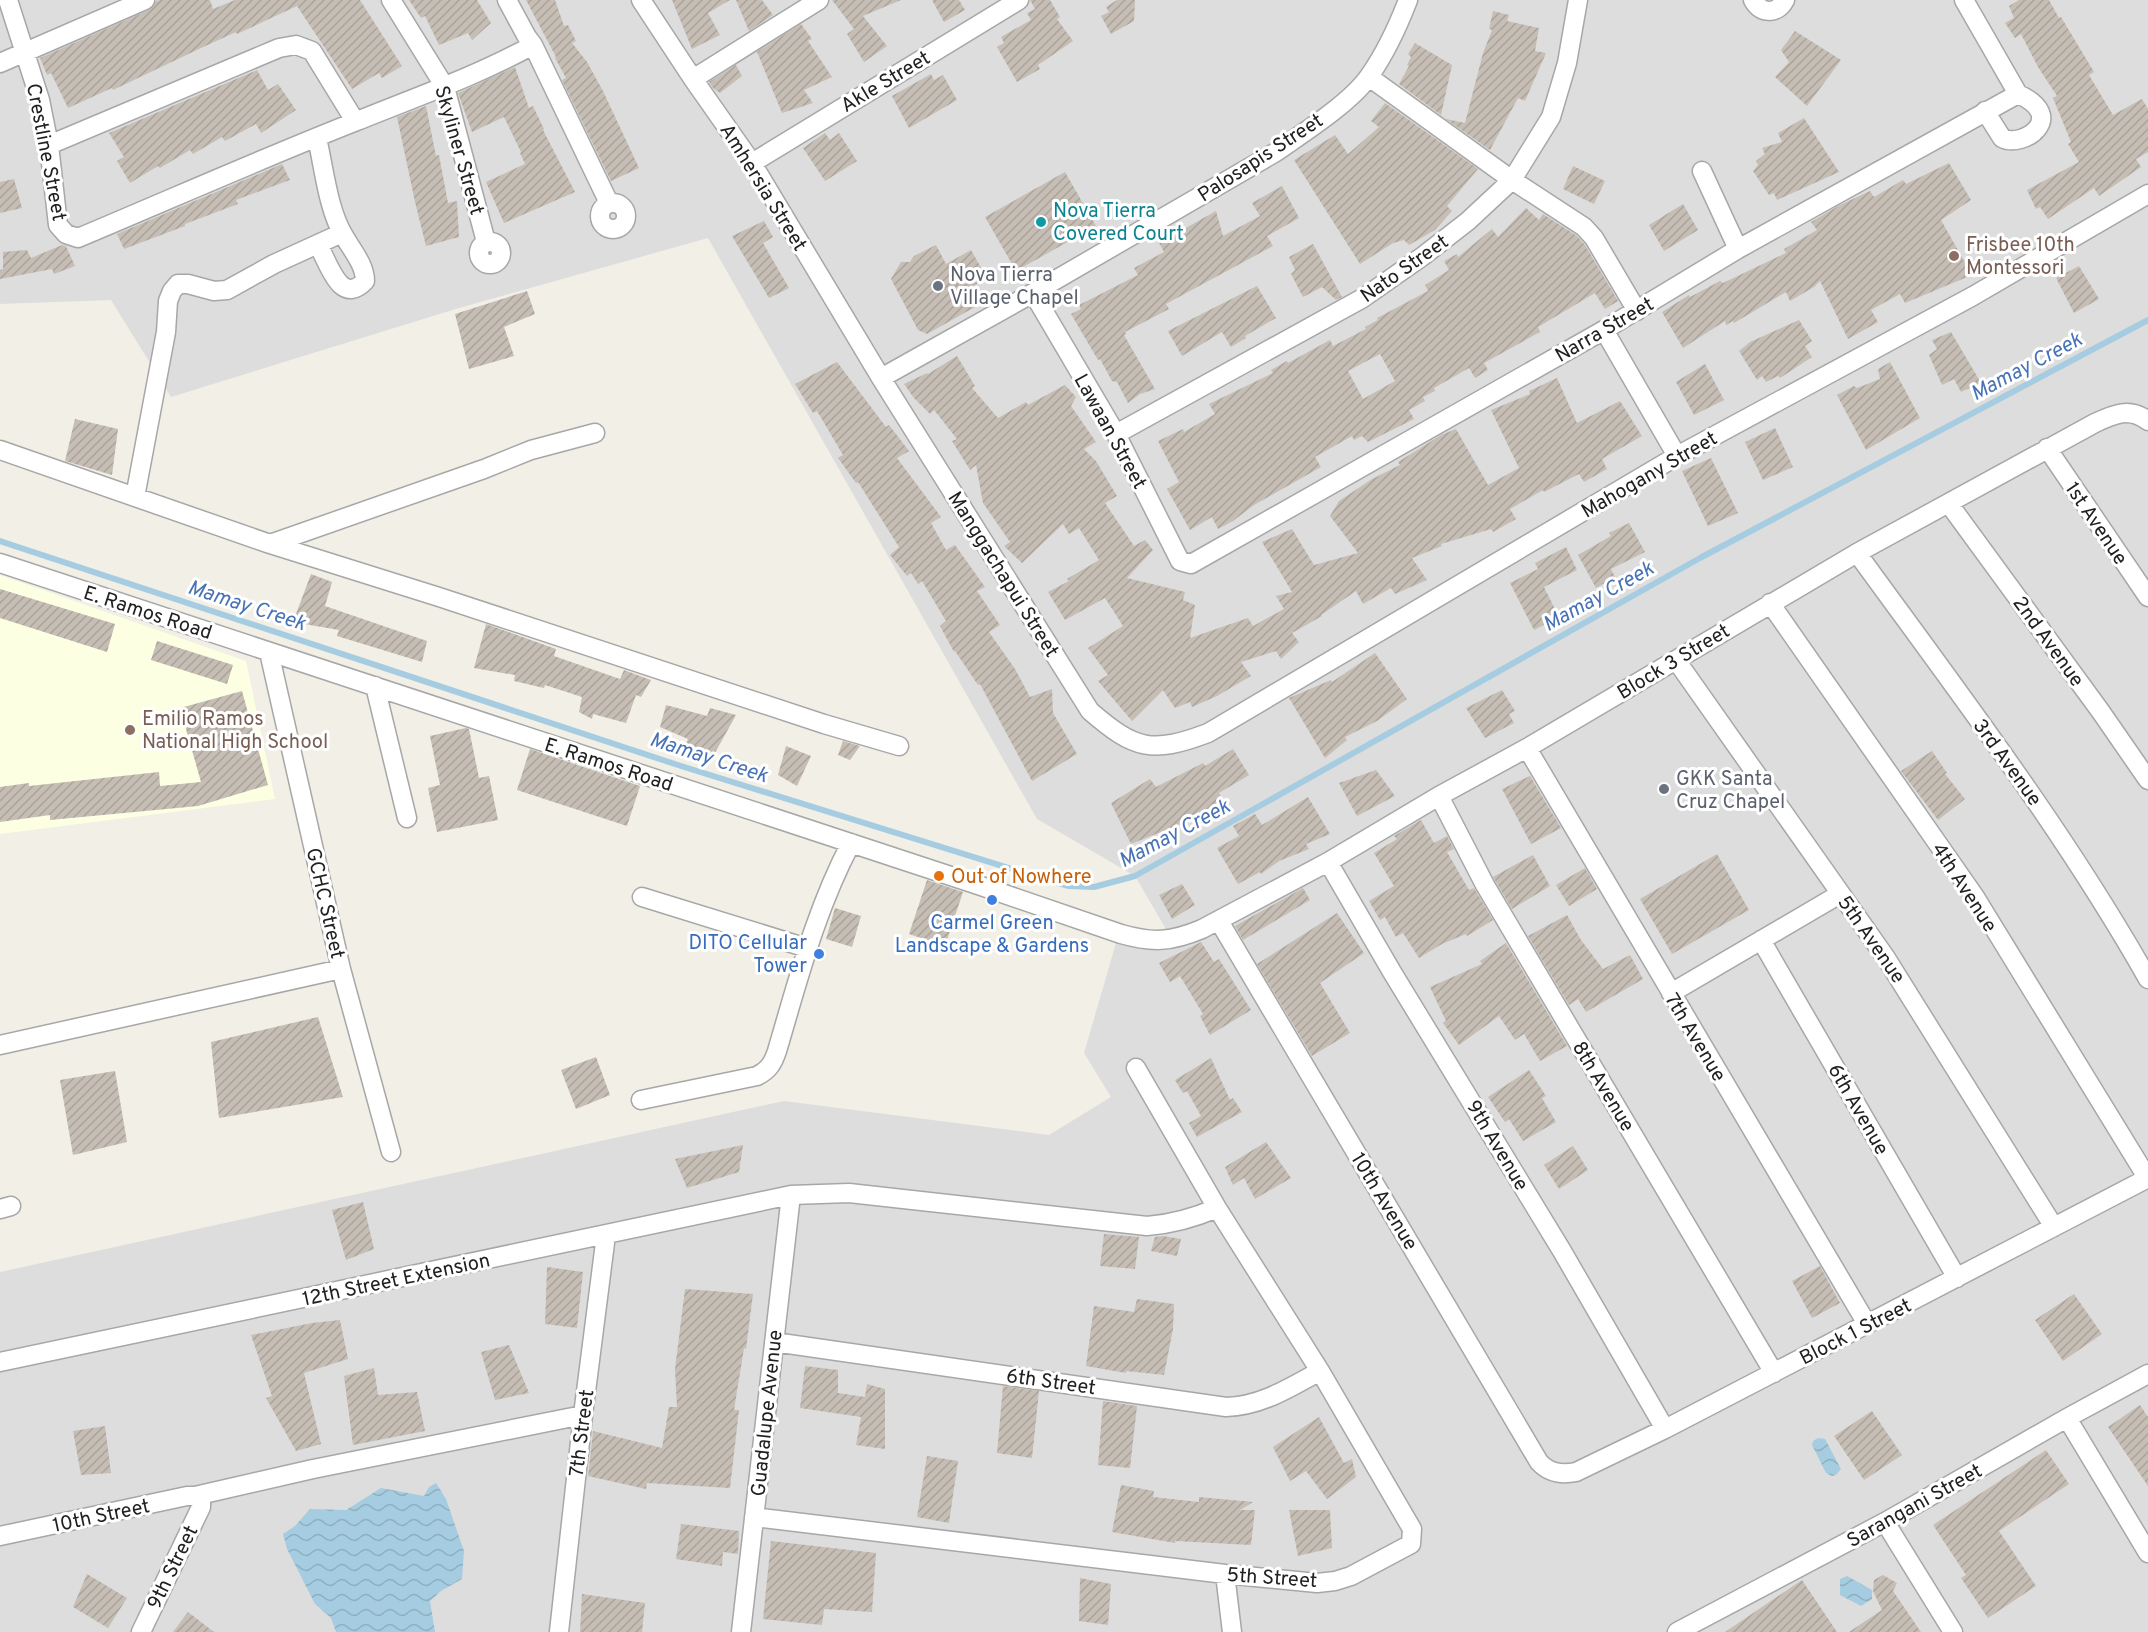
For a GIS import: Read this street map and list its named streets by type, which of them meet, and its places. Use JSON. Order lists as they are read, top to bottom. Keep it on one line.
{"streets":{"street":["Akle Street","Skyliner Street","Crestline Street","Palosapis Street","Amhersia Street","Nato Street","Narra Street","Lawaan Street","Mahogany Street","1st Avenue","Manggachapui Street","E. Ramos Road","2nd Avenue","Block 3 Street","3rd Avenue","4th Avenue","GCHC Street","5th Avenue","7th Avenue","8th Avenue","6th Avenue","9th Avenue","10th Avenue","12th Street Extension","Block 1 Street","6th Street","Guadalupe Avenue","7th Street","Sarangani Street","10th Street","9th Street","5th Street"]},"crossings":[["Akle Street","Amhersia Street"],["Palosapis Street","Amhersia Street"],["Palosapis Street","Lawaan Street"],["Palosapis Street","Manggachapui Street"],["Amhersia Street","Manggachapui Street"],["Nato Street","Lawaan Street"],["Narra Street","Lawaan Street"],["Mahogany Street","Manggachapui Street"],["1st Avenue","Block 3 Street"],["E. Ramos Road","Block 3 Street"],["E. Ramos Road","GCHC Street"],["E. Ramos Road","10th Avenue"],["2nd Avenue","Block 3 Street"],["Block 3 Street","3rd Avenue"],["Block 3 Street","4th Avenue"],["Block 3 Street","5th Avenue"],["Block 3 Street","7th Avenue"],["Block 3 Street","8th Avenue"],["Block 3 Street","9th Avenue"],["Block 3 Street","10th Avenue"],["4th Avenue","Block 1 Street"],["5th Avenue","Block 1 Street"],["7th Avenue","Block 1 Street"],["8th Avenue","Block 1 Street"],["6th Avenue","Block 1 Street"],["9th Avenue","Block 1 Street"],["10th Avenue","Block 1 Street"],["12th Street Extension","Guadalupe Avenue"],["12th Street Extension","7th Street"],["6th Street","Guadalupe Avenue"],["6th Street","5th Street"],["Guadalupe Avenue","5th Street"],["7th Street","10th Street"],["10th Street","9th Street"]],"water":["Mamay Creek"],"places":["Nova Tierra Covered Court","Frisbee 10th Montessori","Nova Tierra Village Chapel","Emilio Ramos National High School","GKK Santa Cruz Chapel","Out of Nowhere","Carmel Green Landscape & Gardens","DITO Cellular Tower"]}
